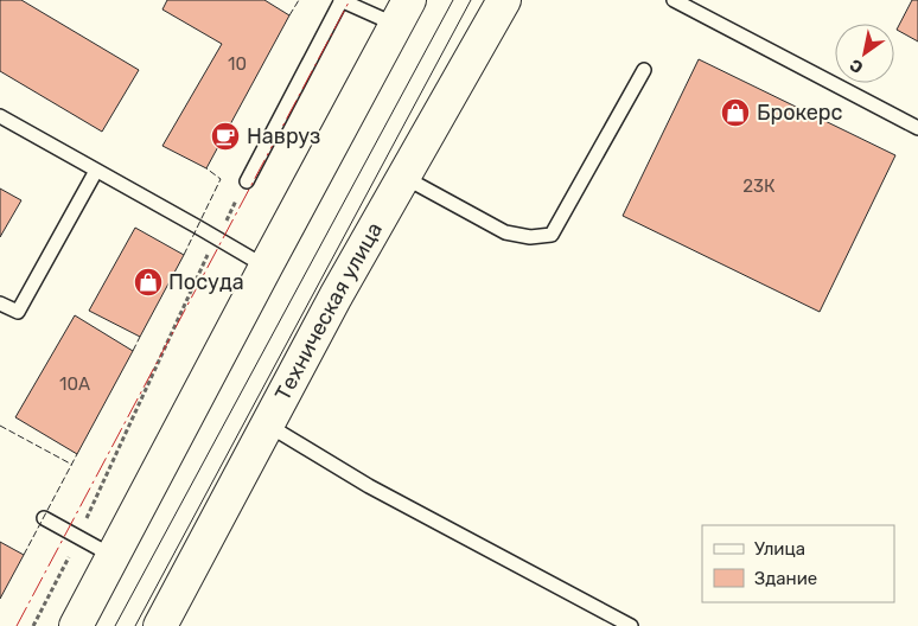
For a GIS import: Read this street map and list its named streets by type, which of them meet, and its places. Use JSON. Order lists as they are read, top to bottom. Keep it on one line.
{"streets":{"main road":["Техническая улица"]},"places":{"shop":["Брокерс","Посуда"],"cafe":["Навруз"]},"house_numbers":["10","23К","10А"],"legend":["Улица","Здание"],"north":"bottom left"}
